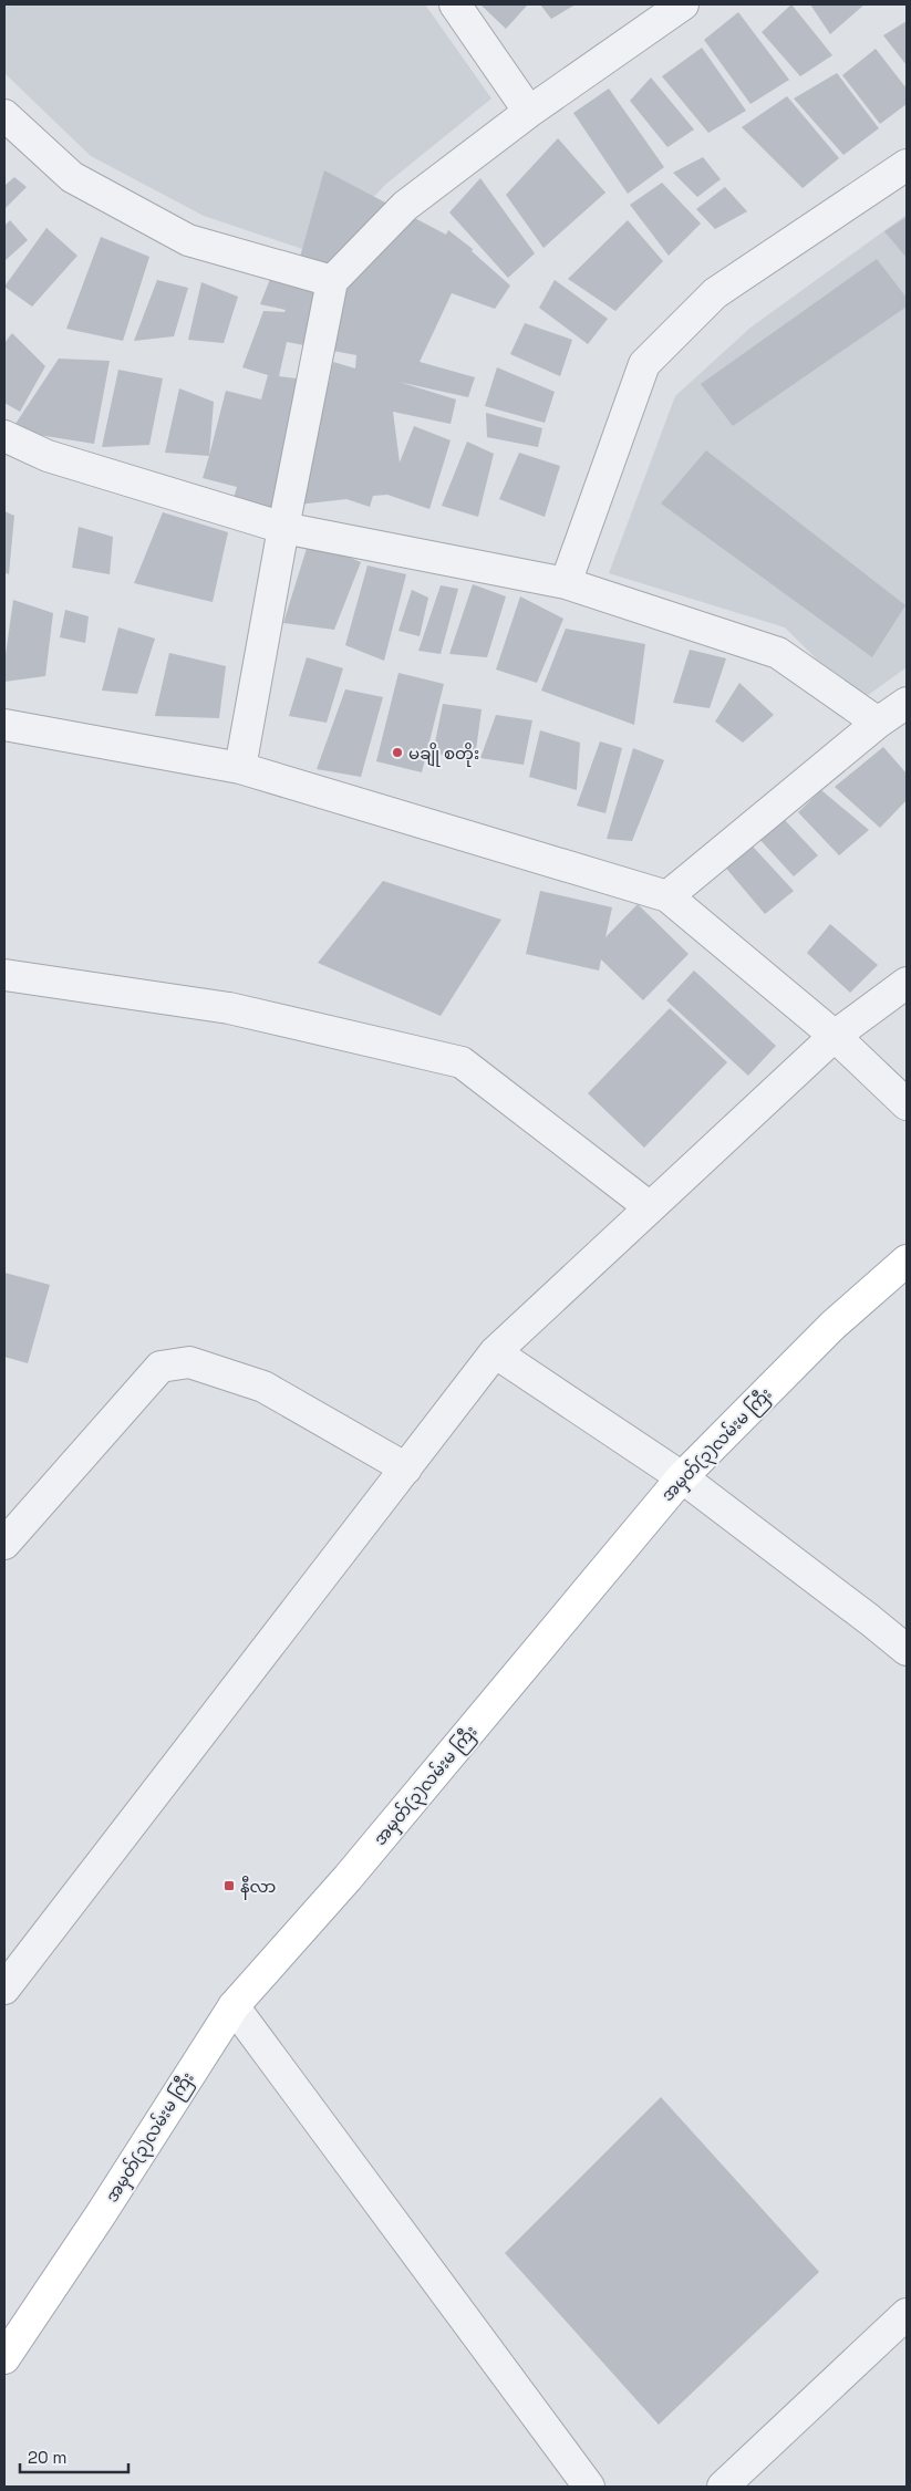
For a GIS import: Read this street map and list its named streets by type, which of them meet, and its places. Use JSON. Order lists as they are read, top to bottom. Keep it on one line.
{"streets":{"main road":["အမှတ်(၃)လမ်းမ ကြီး"]},"places":{"other":["မချို စတိုး"],"transit":["နီလာ"]},"scale_bar":"20 m"}
